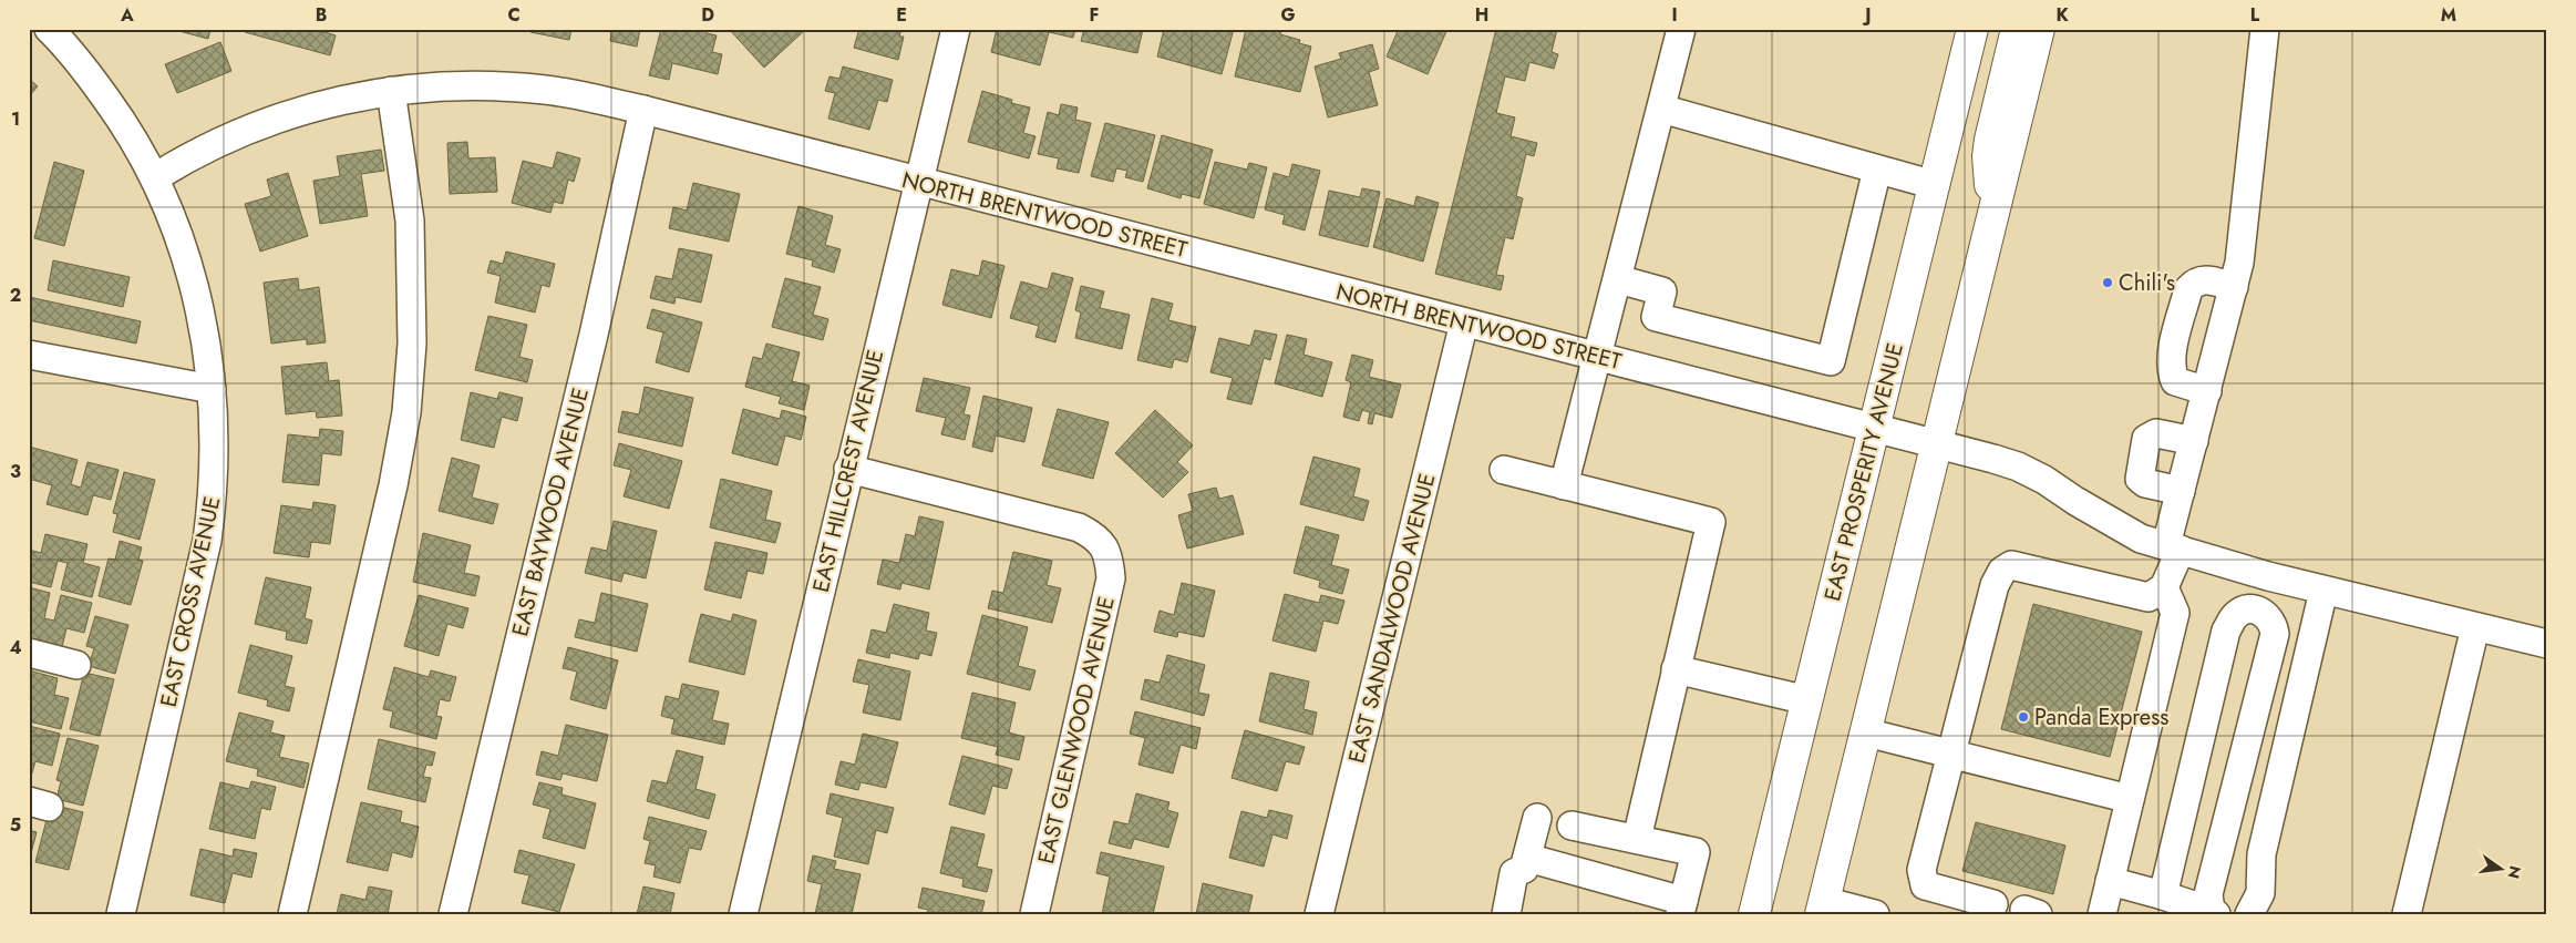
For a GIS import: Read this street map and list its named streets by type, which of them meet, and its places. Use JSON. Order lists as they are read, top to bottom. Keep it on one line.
{"streets":{"main road":["EAST PROSPERITY AVENUE"],"street":["NORTH BRENTWOOD STREET","EAST HILLCREST AVENUE","EAST BAYWOOD AVENUE","EAST CROSS AVENUE","EAST SANDALWOOD AVENUE","EAST GLENWOOD AVENUE"]},"crossings":[["NORTH BRENTWOOD STREET","EAST HILLCREST AVENUE"],["NORTH BRENTWOOD STREET","EAST PROSPERITY AVENUE"],["NORTH BRENTWOOD STREET","EAST BAYWOOD AVENUE"],["NORTH BRENTWOOD STREET","EAST CROSS AVENUE"],["NORTH BRENTWOOD STREET","EAST SANDALWOOD AVENUE"],["EAST HILLCREST AVENUE","EAST GLENWOOD AVENUE"]],"places":["Chili's","Panda Express"],"north":"right","grid":{"columns":["A","B","C","D","E","F","G","H","I","J","K","L","M"],"rows":["1","2","3","4","5"]}}
